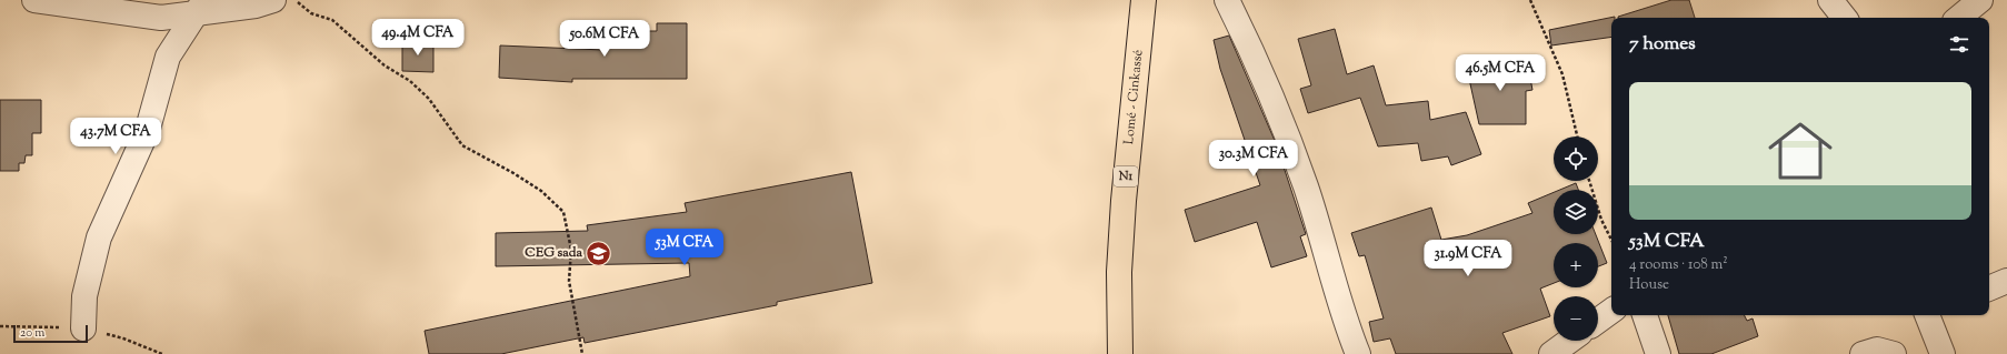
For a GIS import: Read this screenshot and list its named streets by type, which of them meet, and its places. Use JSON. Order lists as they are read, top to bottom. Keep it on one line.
{"streets":{"highway":["Lomé - Cinkassé","N1"]},"places":{"school or university":["CEG sada"]},"scale_bar":"20 m","page":{"heading":"7 homes","price":["49.4M CFA","50.6M CFA","46.5M CFA","43.7M CFA","30.3M CFA","53M CFA","31.9M CFA"],"list":[{"name":"53M CFA","note":"4 rooms · 108 m² · House"}],"map_buttons":["+","−"],"scale":"20 m"}}
